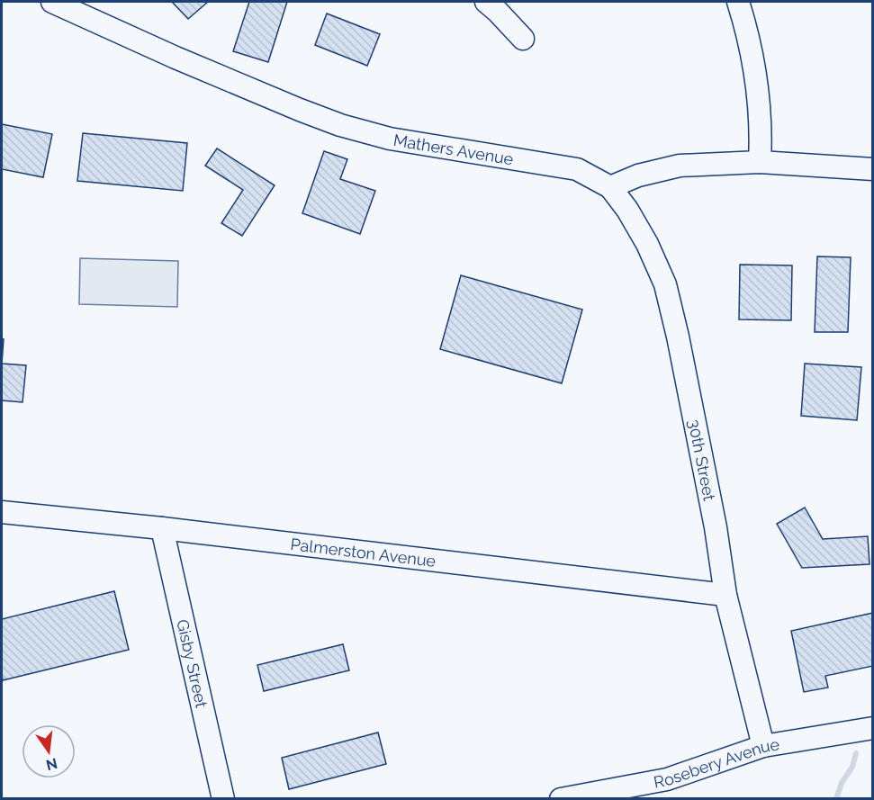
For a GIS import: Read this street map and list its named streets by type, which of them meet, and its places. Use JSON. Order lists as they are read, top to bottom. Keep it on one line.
{"streets":{"street":["Mathers Avenue","30th Street","Palmerston Avenue","Gisby Street","Rosebery Avenue"]},"crossings":[["Mathers Avenue","30th Street"],["30th Street","Palmerston Avenue"],["30th Street","Rosebery Avenue"],["Palmerston Avenue","Gisby Street"]],"north":"bottom"}
